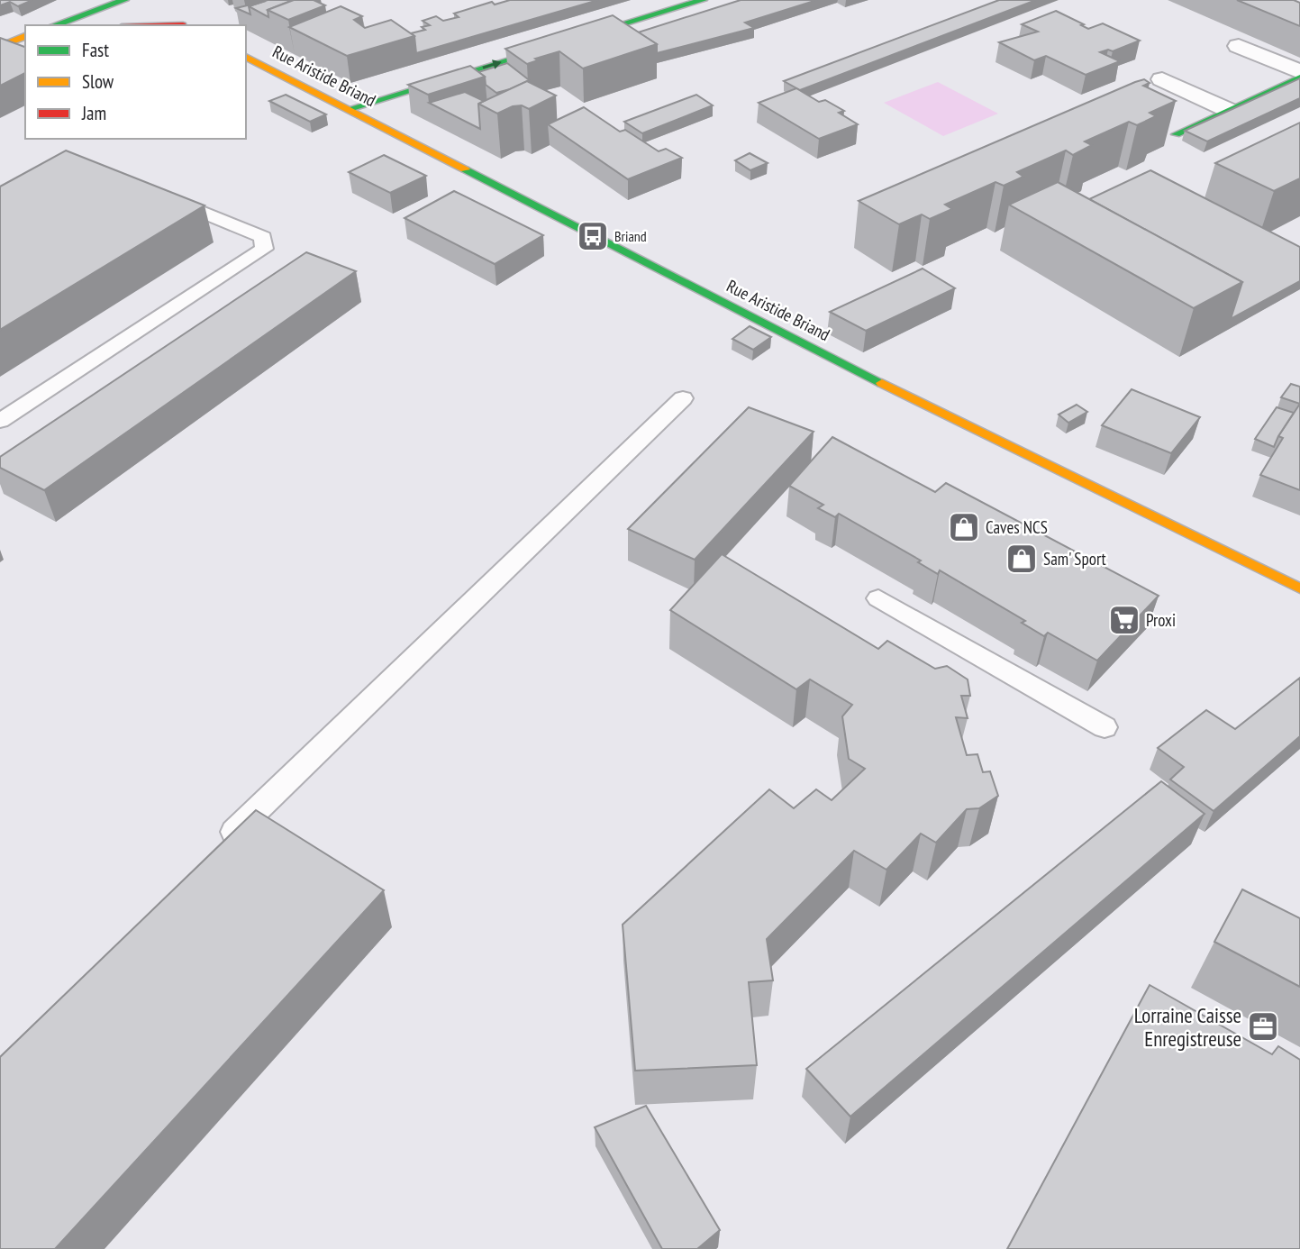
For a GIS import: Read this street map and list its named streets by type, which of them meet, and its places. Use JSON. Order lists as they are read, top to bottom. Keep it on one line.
{"streets":{"street":["Rue Aristide Briand"]},"places":{"bus stop":["Briand"],"shop":["Caves NCS","Sam' Sport"],"supermarket":["Proxi"],"office":["Lorraine Caisse Enregistreuse"]},"legend":["Fast","Slow","Jam"]}
